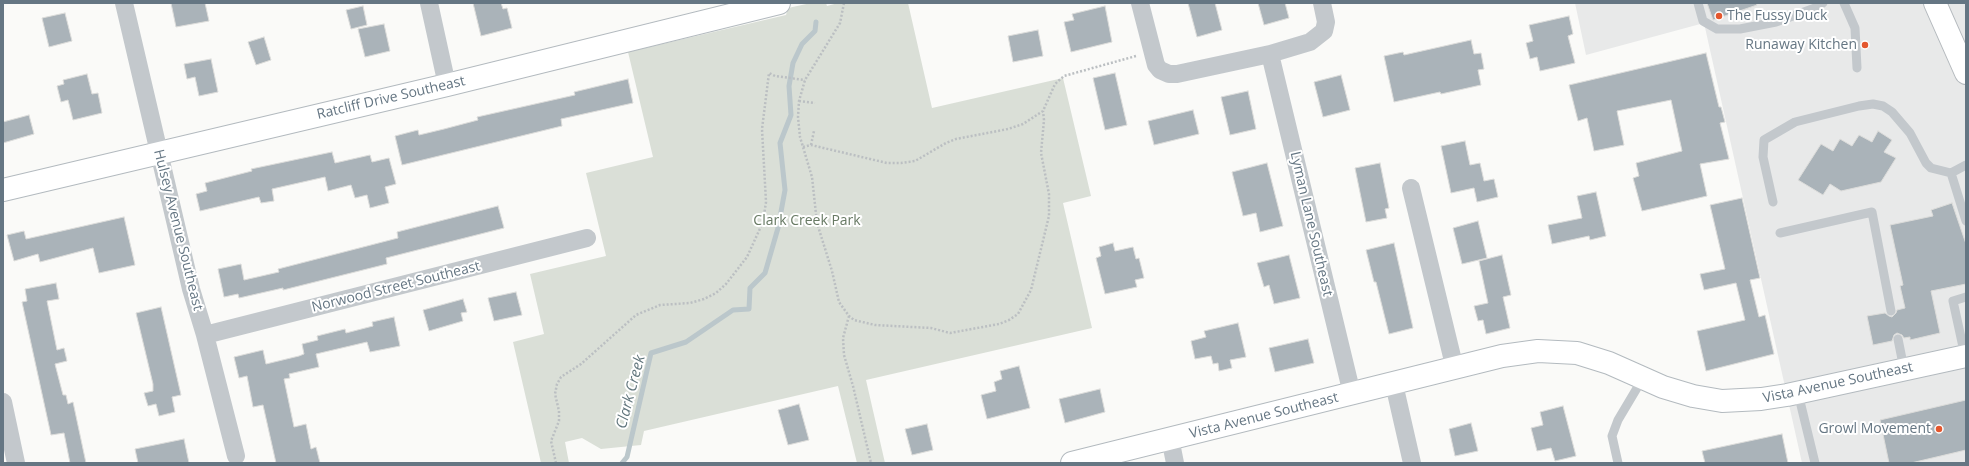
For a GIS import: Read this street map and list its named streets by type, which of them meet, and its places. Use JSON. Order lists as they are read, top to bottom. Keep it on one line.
{"streets":{"main road":["Ratcliff Drive Southeast","Vista Avenue Southeast"],"street":["Lyman Lane Southeast","Hulsey Avenue Southeast","Norwood Street Southeast"]},"crossings":[["Ratcliff Drive Southeast","Hulsey Avenue Southeast"],["Lyman Lane Southeast","Vista Avenue Southeast"],["Hulsey Avenue Southeast","Norwood Street Southeast"]],"water":["Clark Creek"],"parks":["Clark Creek Park"],"places":["The Fussy Duck","Runaway Kitchen","Growl Movement"]}
